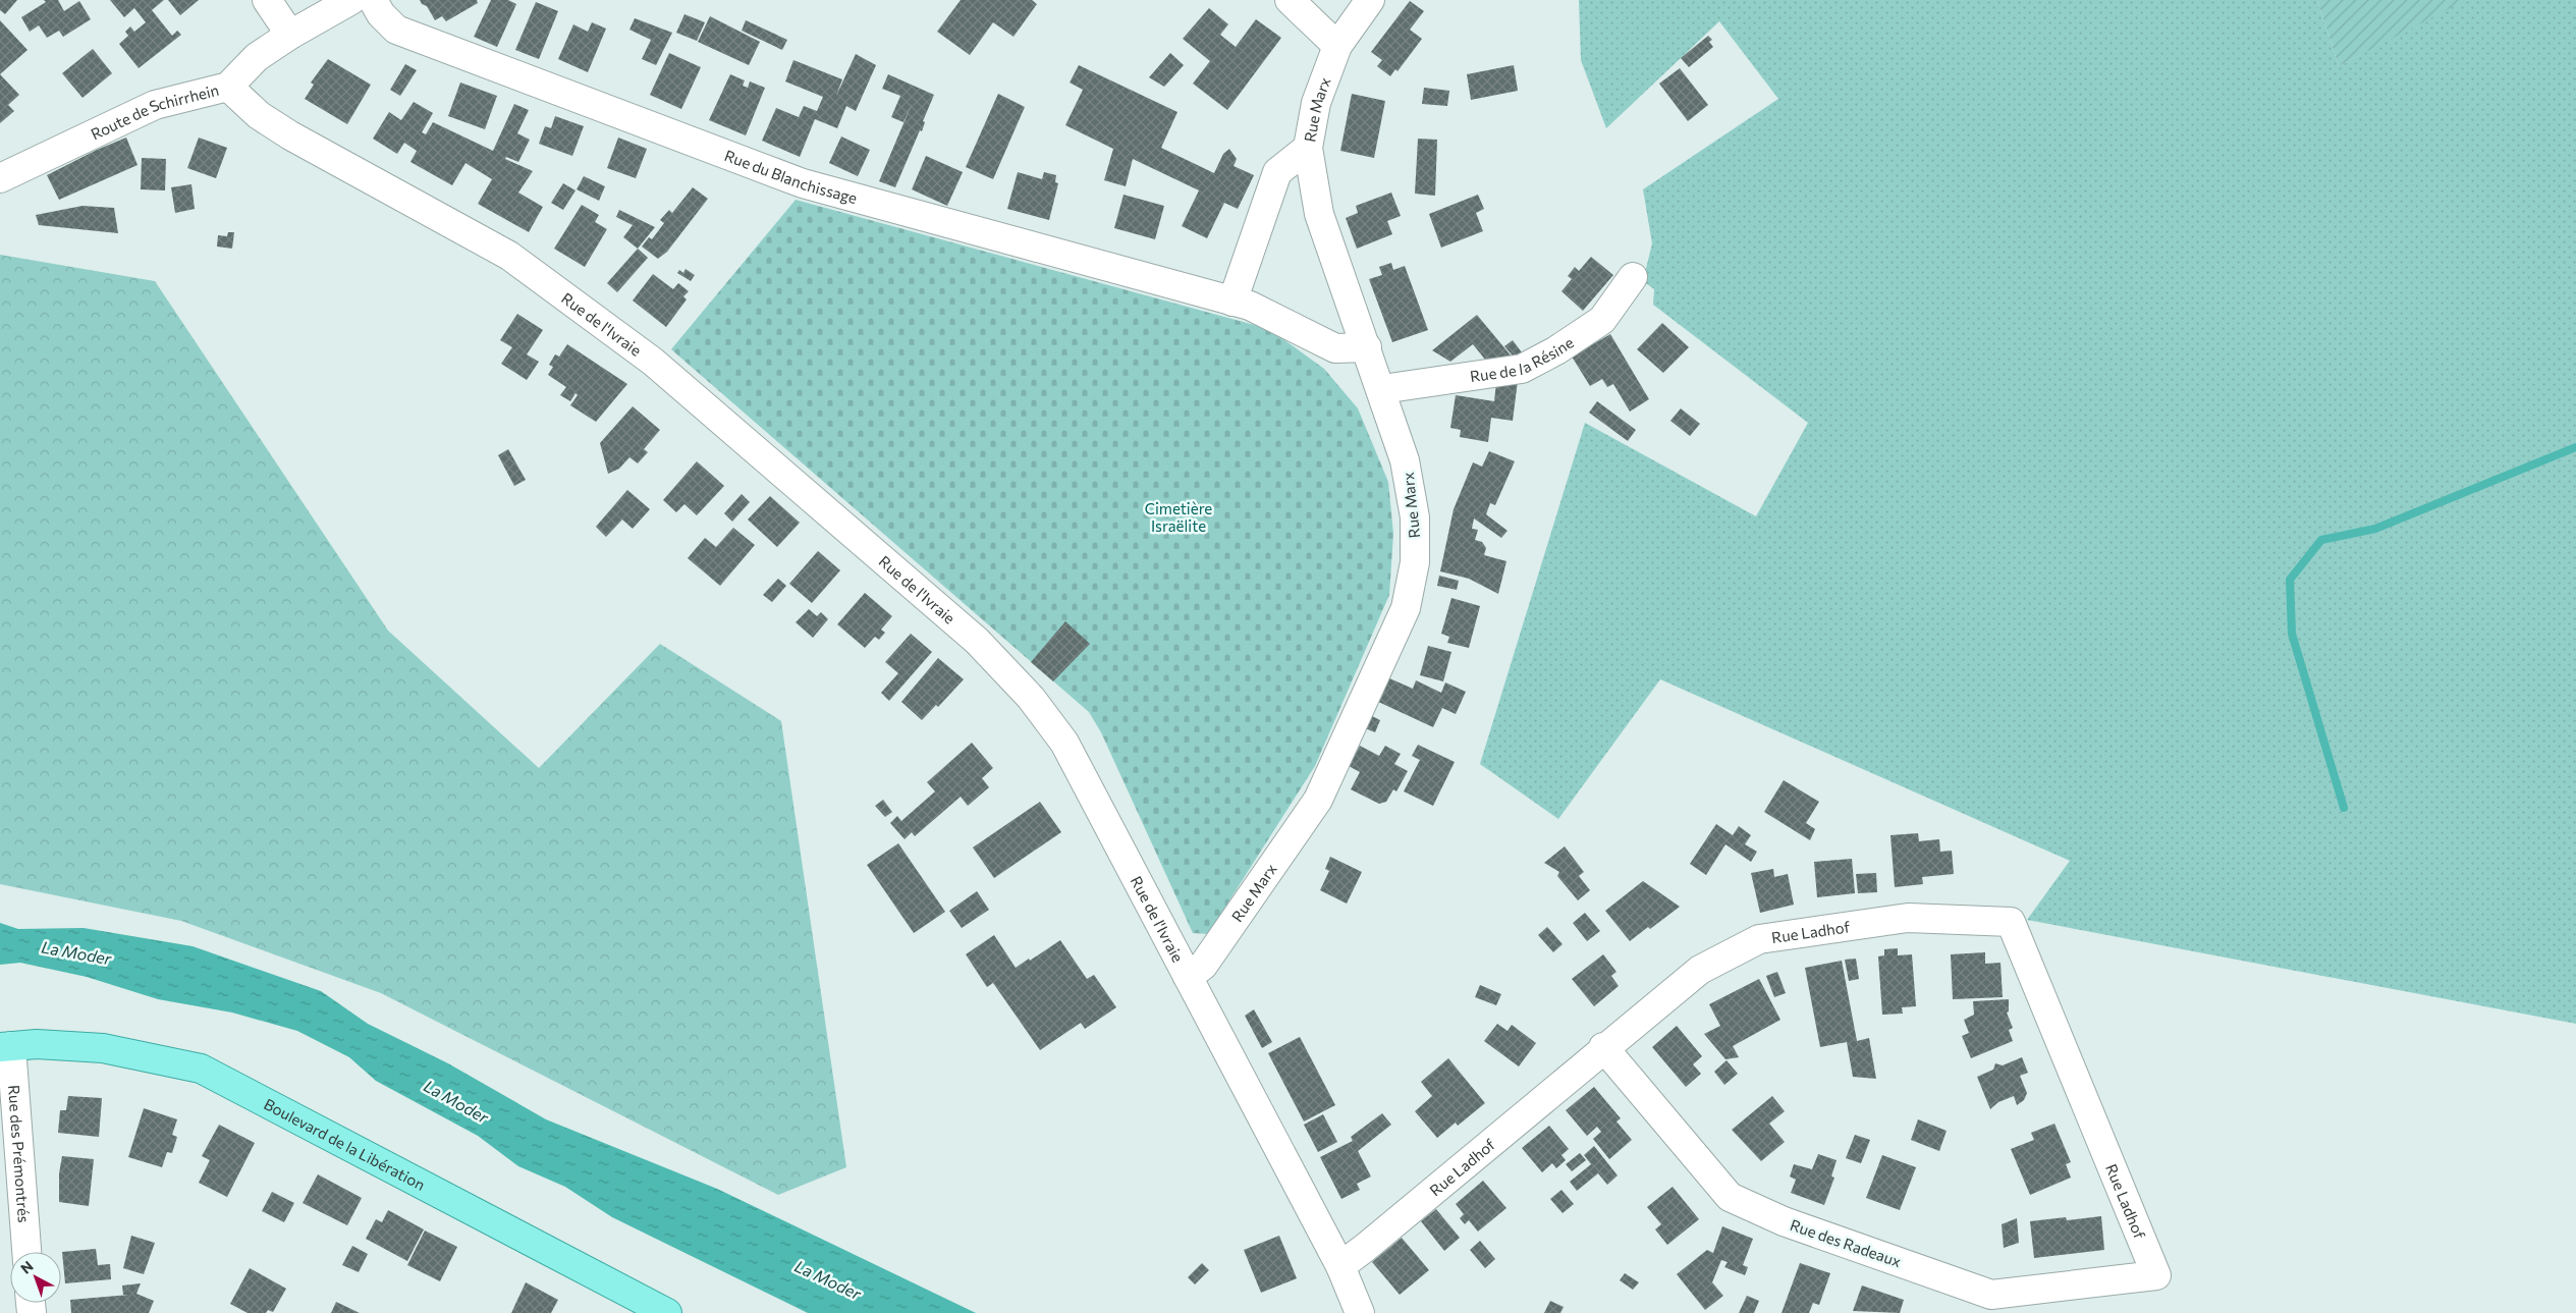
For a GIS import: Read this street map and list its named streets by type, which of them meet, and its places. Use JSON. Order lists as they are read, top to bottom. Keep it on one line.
{"streets":{"main road":["Boulevard de la Libération"],"street":["Rue Marx","Route de Schirrhein","Rue du Blanchissage","Rue de l'Ivraie","Rue de la Résine","Rue Ladhof","Rue des Prémontrés","Rue des Radeaux"]},"crossings":[["Rue Marx","Rue du Blanchissage"],["Rue Marx","Rue de l'Ivraie"],["Rue Marx","Rue de la Résine"],["Route de Schirrhein","Rue de l'Ivraie"],["Rue de l'Ivraie","Rue Ladhof"],["Rue Ladhof","Rue des Radeaux"],["Boulevard de la Libération","Rue des Prémontrés"]],"water":["La Moder"],"parks":["Cimetière Israëlite"],"north":"top left"}
